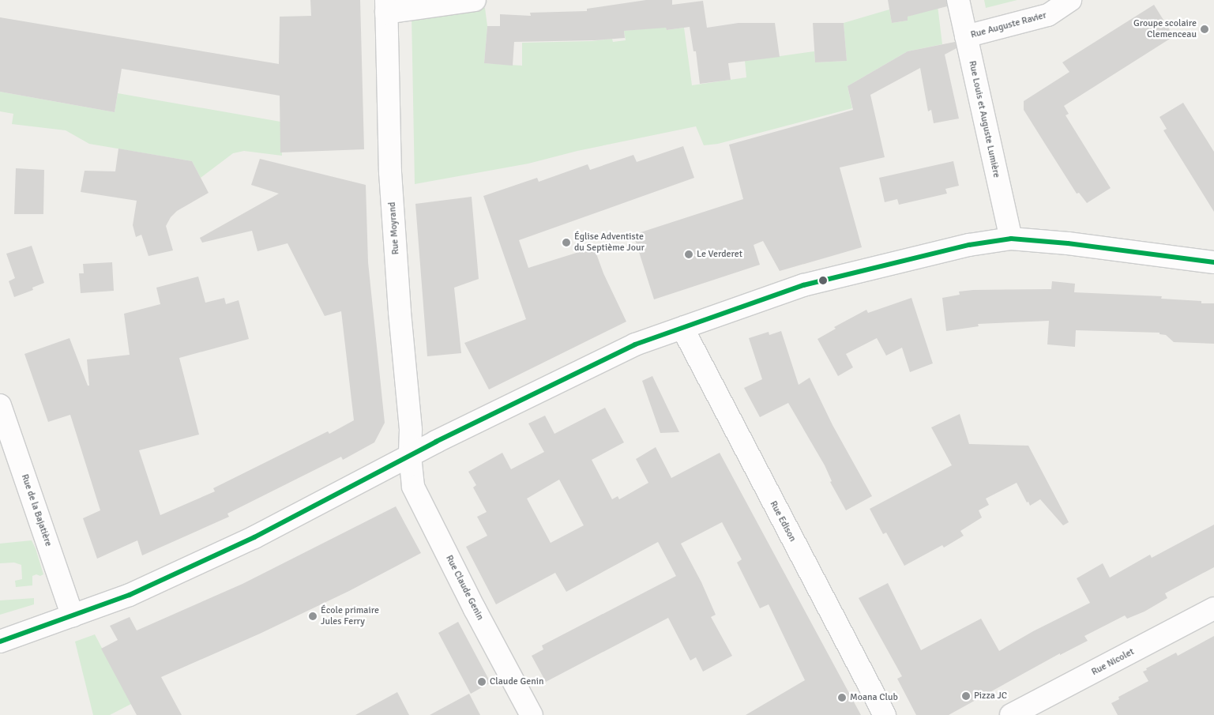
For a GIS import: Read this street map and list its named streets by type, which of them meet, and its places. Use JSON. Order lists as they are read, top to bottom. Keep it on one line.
{"streets":{"street":["Rue Auguste Ravier","Rue Louis et Auguste Lumière","Rue Moyrand","Rue de la Bajatière","Rue Edison","Rue Claude Genin","Rue Nicolet"]},"crossings":[["Rue Auguste Ravier","Rue Louis et Auguste Lumière"],["Rue Moyrand","Rue Claude Genin"]],"places":["Groupe scolaire Clemenceau","Église Adventiste du Septième Jour","Le Verderet","École primaire Jules Ferry","Claude Genin","Pizza JC","Moana Club"]}
